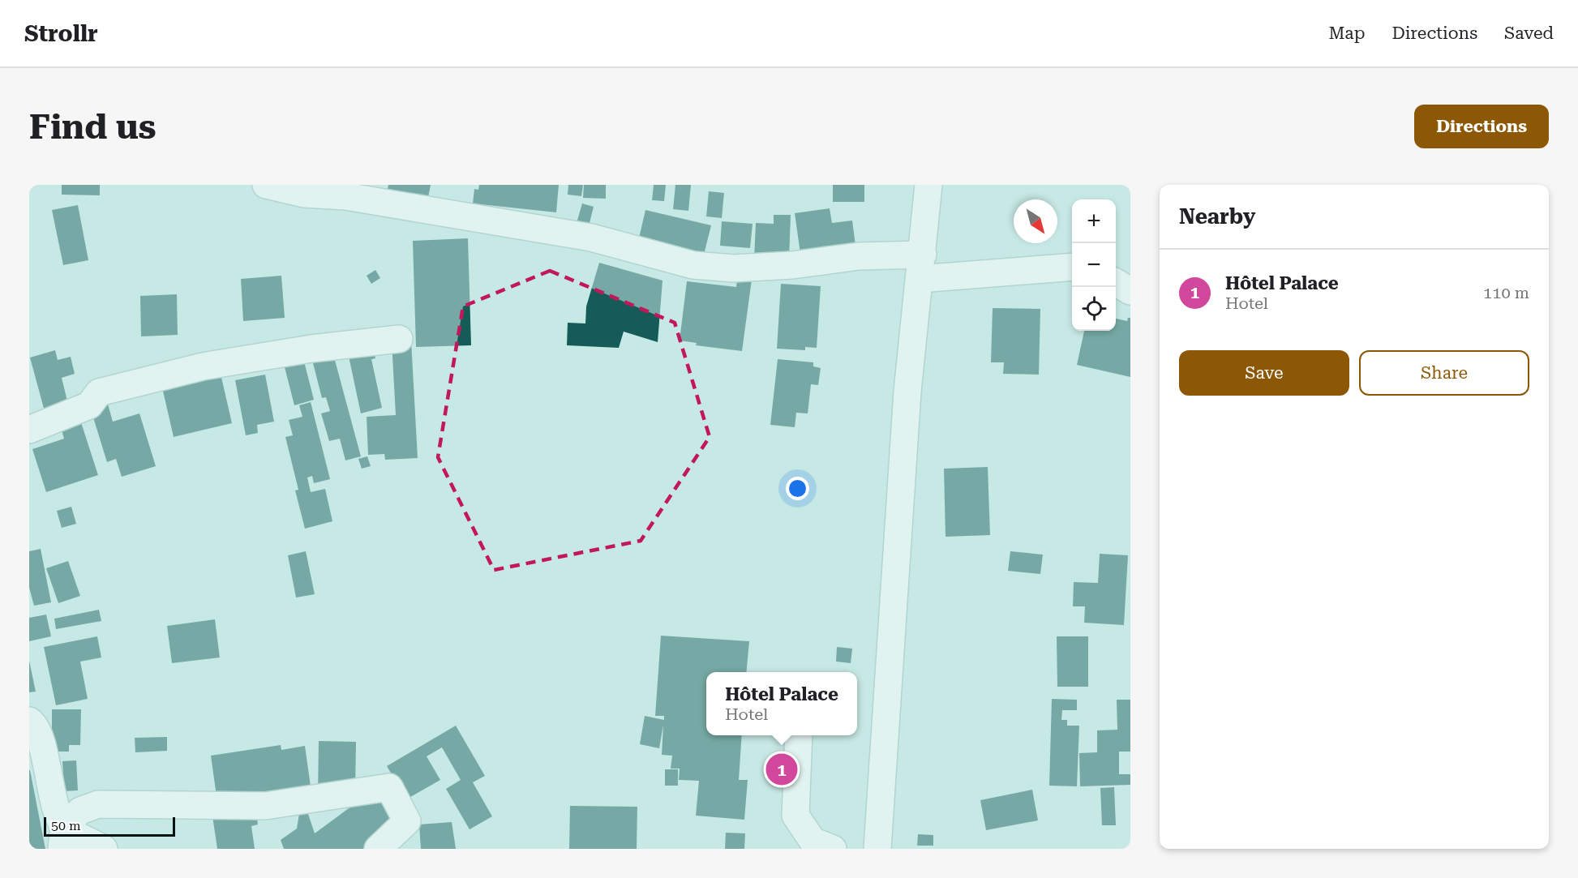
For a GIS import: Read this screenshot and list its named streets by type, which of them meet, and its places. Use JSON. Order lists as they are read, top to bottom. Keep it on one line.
{"scale_bar":"50 m","north":"bottom right","page":{"header":"Strollr","nav":["Map","Directions","Saved"],"buttons":["Directions",["Save","Share"]],"title":"Find us","heading":"Nearby","map_buttons":["+","−"],"list":[{"mark":"1","name":"Hôtel Palace","note":"Hotel","value":"110 m"}],"popup":["Hôtel Palace","Hotel"],"pins":"1","scale":"50 m"}}
